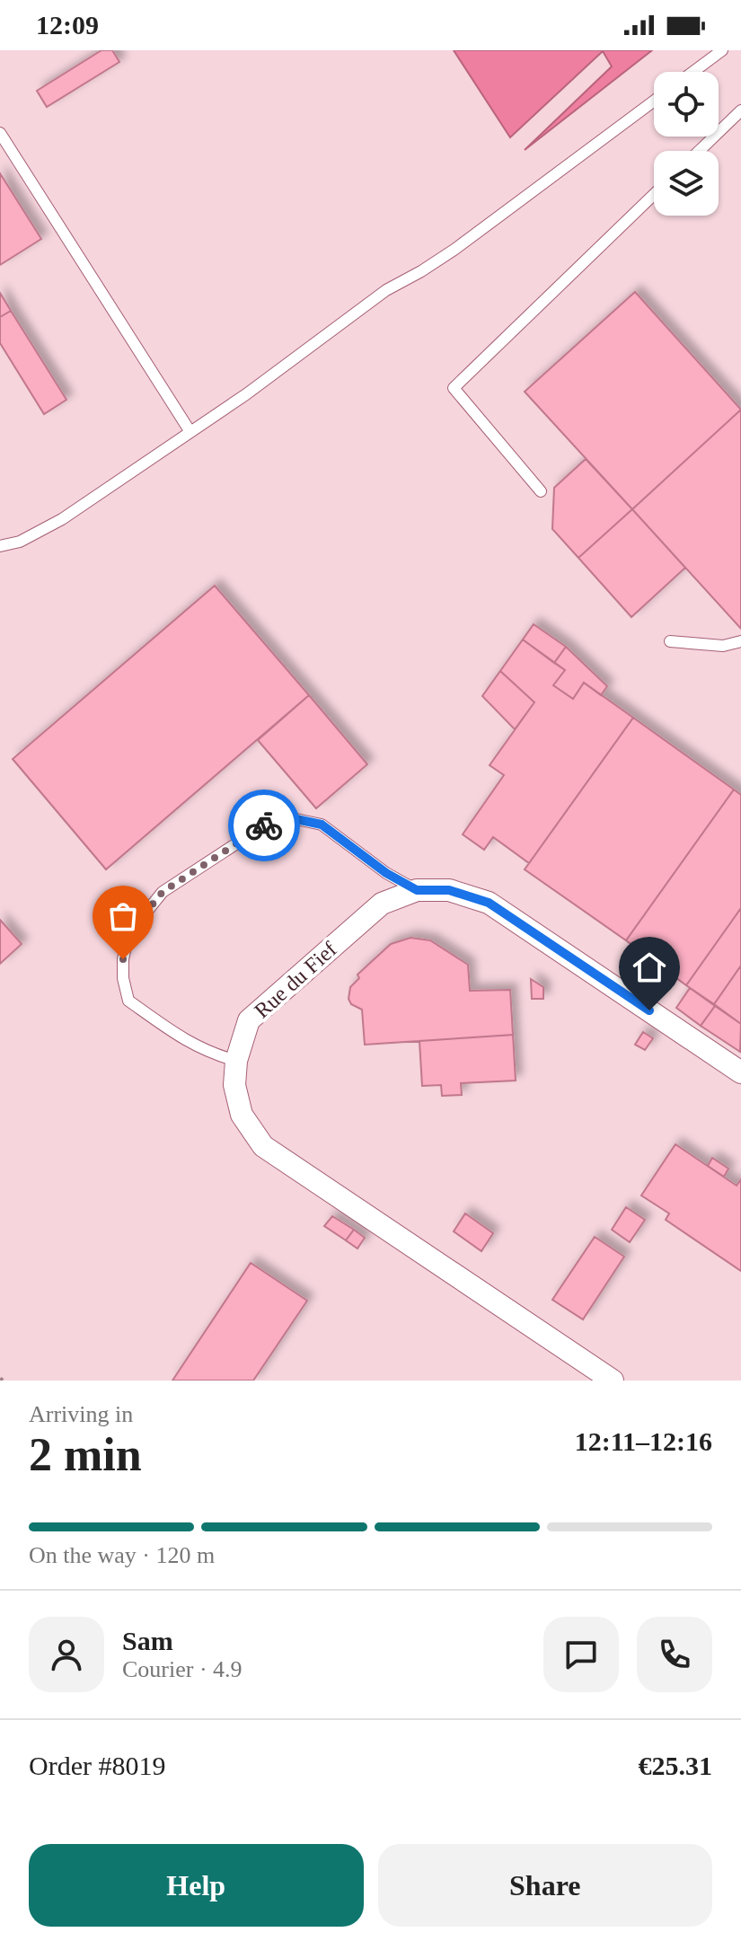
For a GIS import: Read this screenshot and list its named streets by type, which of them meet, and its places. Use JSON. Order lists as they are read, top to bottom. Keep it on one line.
{"streets":{"street":["Rue du Fief"]},"page":{"status":"12:09","heading":["2 min","Arriving in","12:11–12:16"],"panel":["Sam","Courier · 4.9","Order #8019","€25.31"],"bar":"On the way · 120 m","buttons":["Help","Share"]}}
